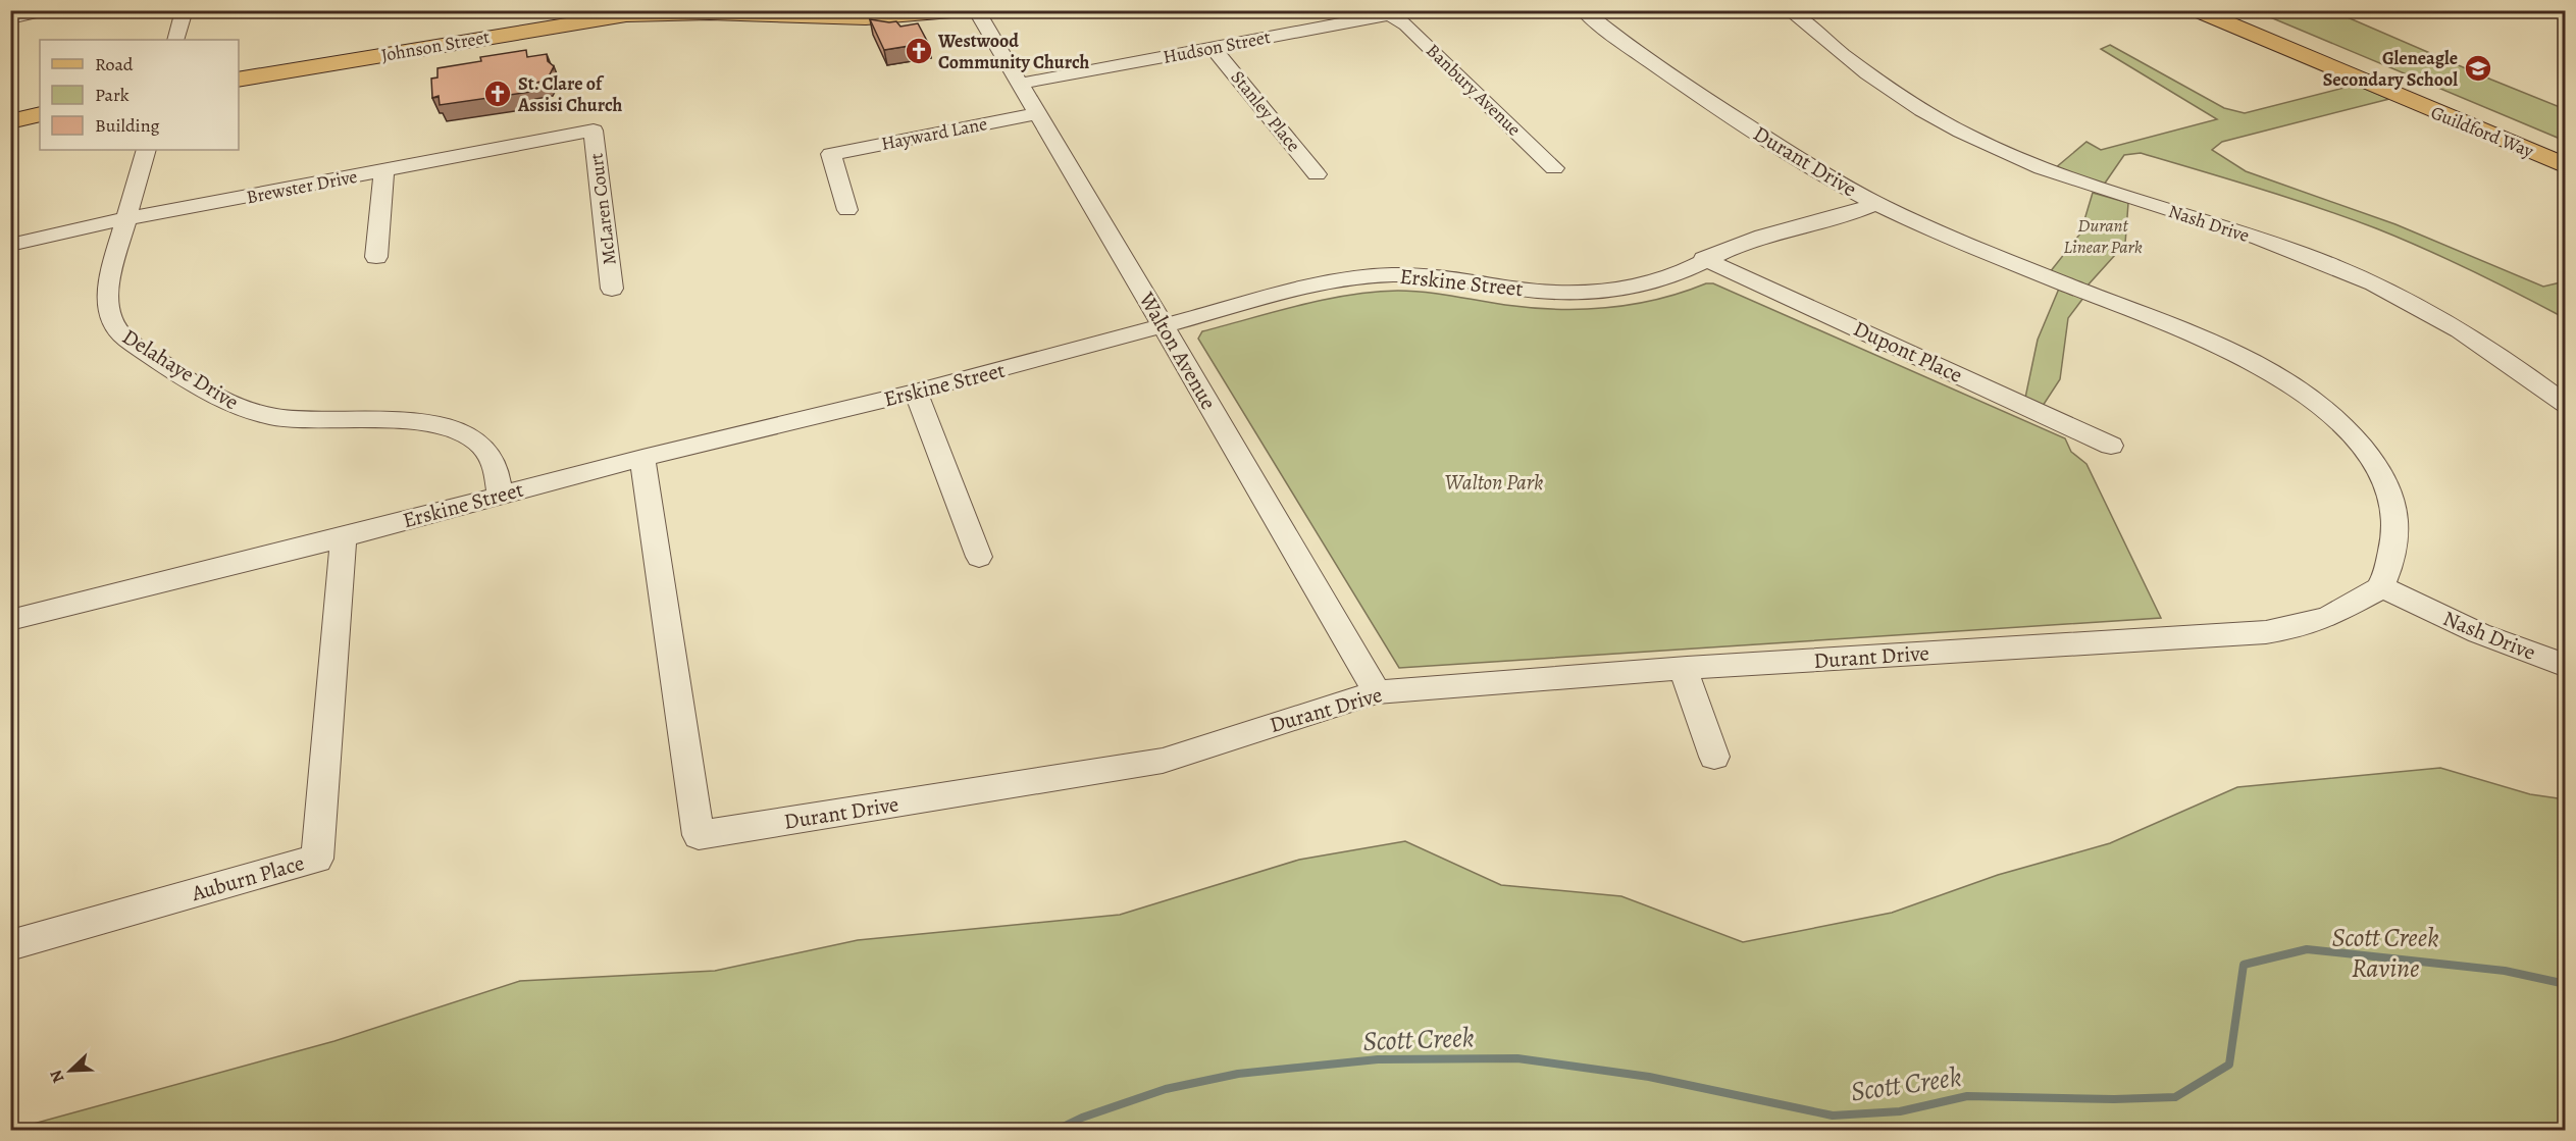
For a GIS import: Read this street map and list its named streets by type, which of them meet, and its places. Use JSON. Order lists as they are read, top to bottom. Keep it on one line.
{"streets":{"main road":["Johnson Street","Guildford Way"],"street":["Hudson Street","Banbury Avenue","Stanley Place","Hayward Lane","Durant Drive","Brewster Drive","McLaren Court","Nash Drive","Erskine Street","Walton Avenue","Dupont Place","Delahaye Drive","Auburn Place"]},"crossings":[["Hudson Street","Banbury Avenue"],["Hudson Street","Stanley Place"],["Hudson Street","Walton Avenue"],["Hayward Lane","Walton Avenue"],["Durant Drive","Nash Drive"],["Durant Drive","Erskine Street"],["Durant Drive","Walton Avenue"],["Brewster Drive","McLaren Court"],["Brewster Drive","Delahaye Drive"],["Erskine Street","Walton Avenue"],["Erskine Street","Dupont Place"],["Erskine Street","Delahaye Drive"],["Erskine Street","Auburn Place"]],"water":["Scott Creek"],"parks":["Durant Linear Park","Walton Park","Scott Creek Ravine"],"places":{"church":["Westwood Community Church","St. Clare of Assisi Church"],"school or university":["Gleneagle Secondary School"]},"legend":["Road","Park","Building"],"north":"bottom left"}
